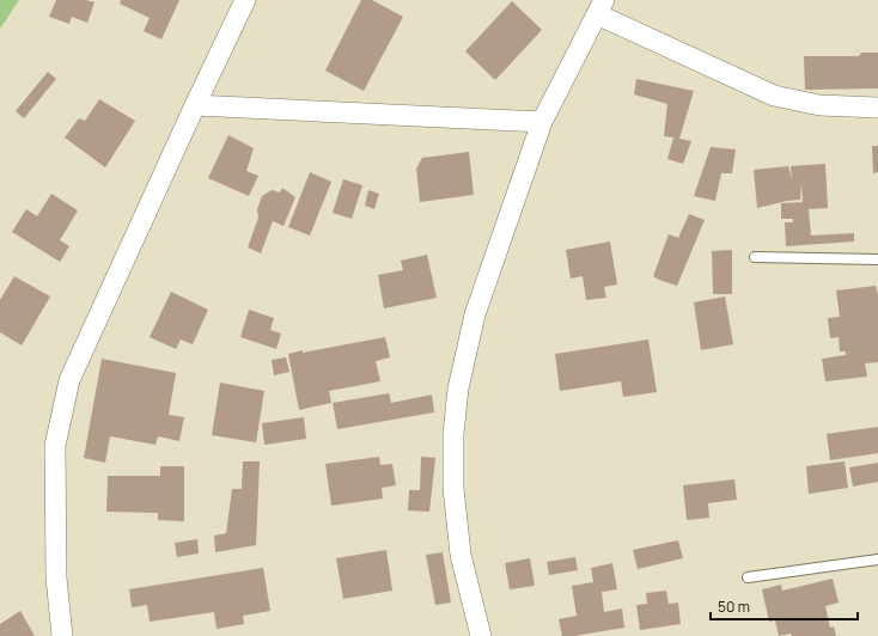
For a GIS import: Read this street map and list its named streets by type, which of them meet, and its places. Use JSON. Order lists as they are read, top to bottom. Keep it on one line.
{"scale_bar":"50 m"}
